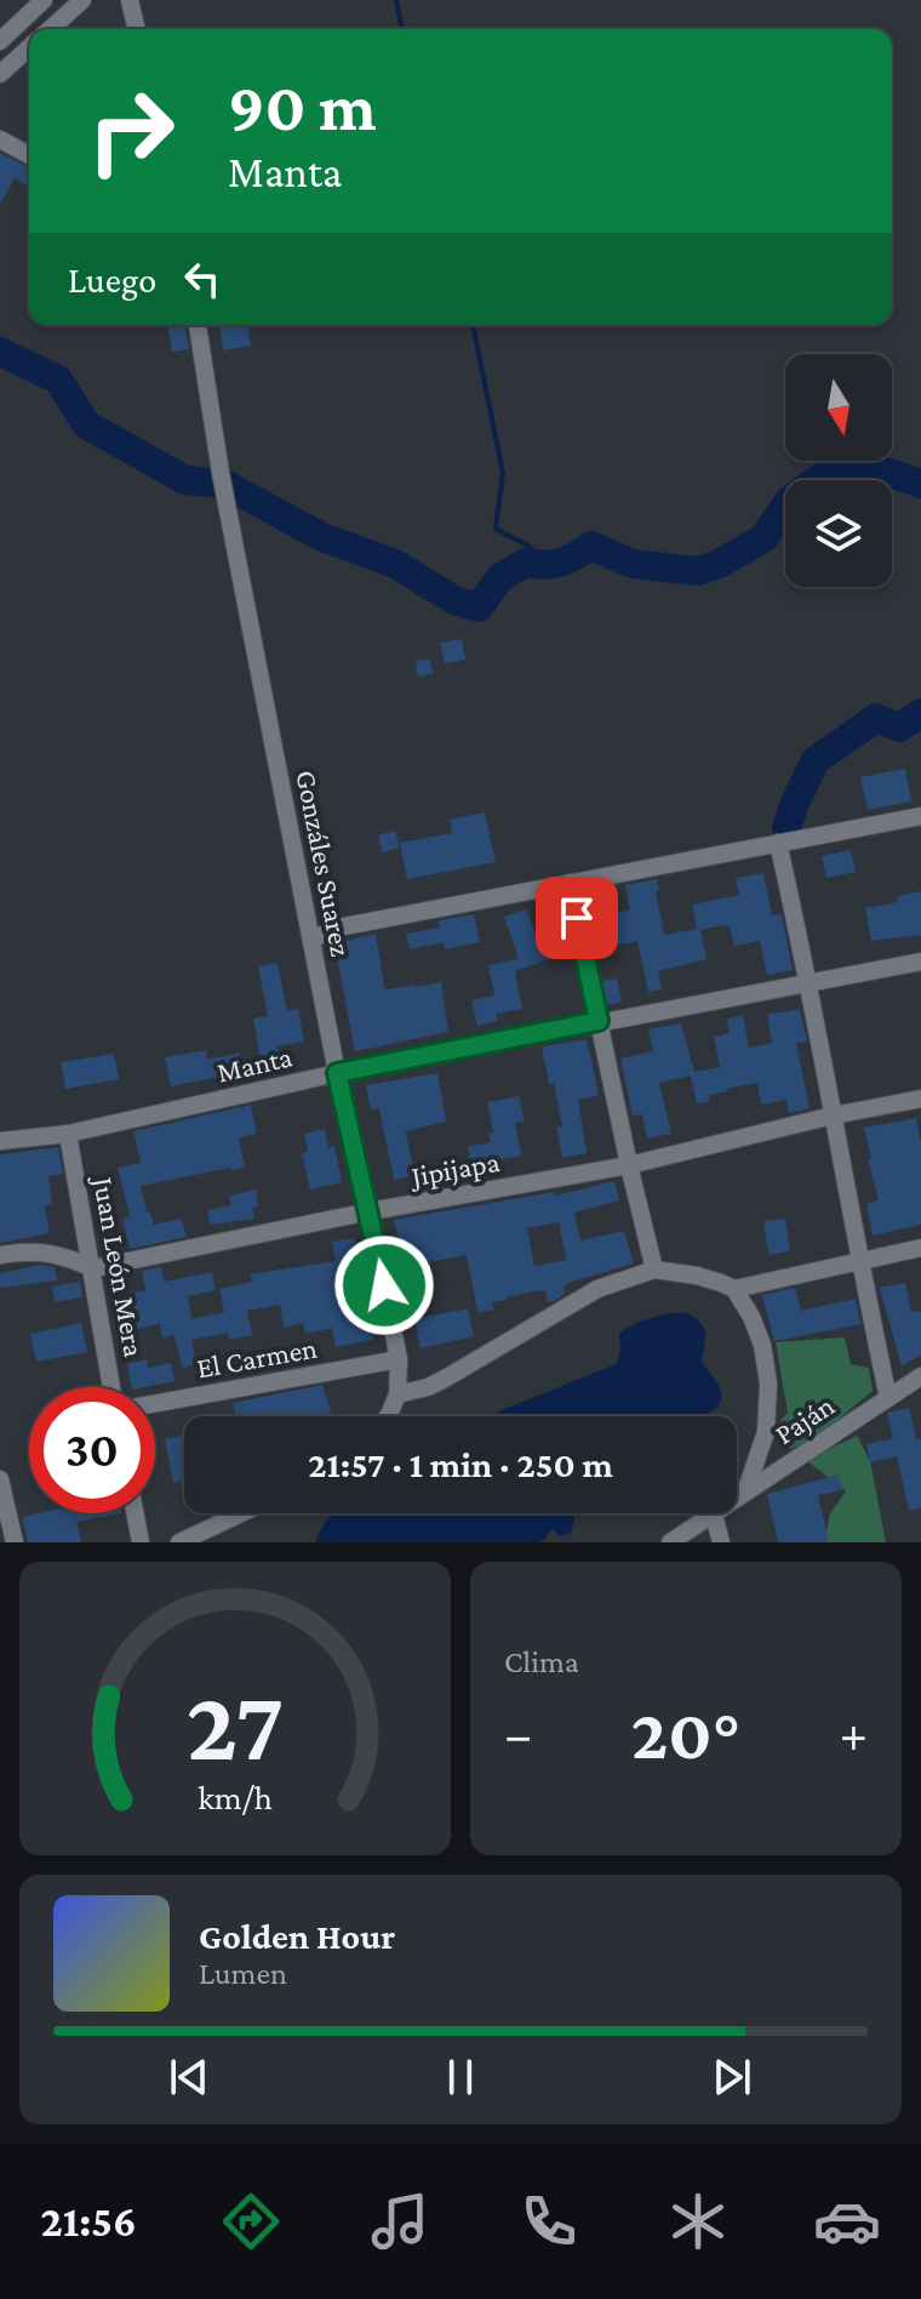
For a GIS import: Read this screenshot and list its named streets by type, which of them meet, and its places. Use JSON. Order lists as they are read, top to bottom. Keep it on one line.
{"streets":{"street":["Gonzáles Suarez","Manta","Jipijapa","Juan León Mera","El Carmen","Paján"]},"crossings":[["Gonzáles Suarez","Manta"],["Gonzáles Suarez","Jipijapa"],["Gonzáles Suarez","El Carmen"],["Manta","Juan León Mera"],["Jipijapa","Juan León Mera"]],"north":"bottom","page":{"turn":["90 m","Manta"],"then":"Luego","limit":"30","trip":"21:57 · 1 min · 250 m","tile":"Clima","heat":["−","20°","+"],"song":["Golden Hour","Lumen"],"tabs":"21:56","gauge":["27","km/h"]}}
